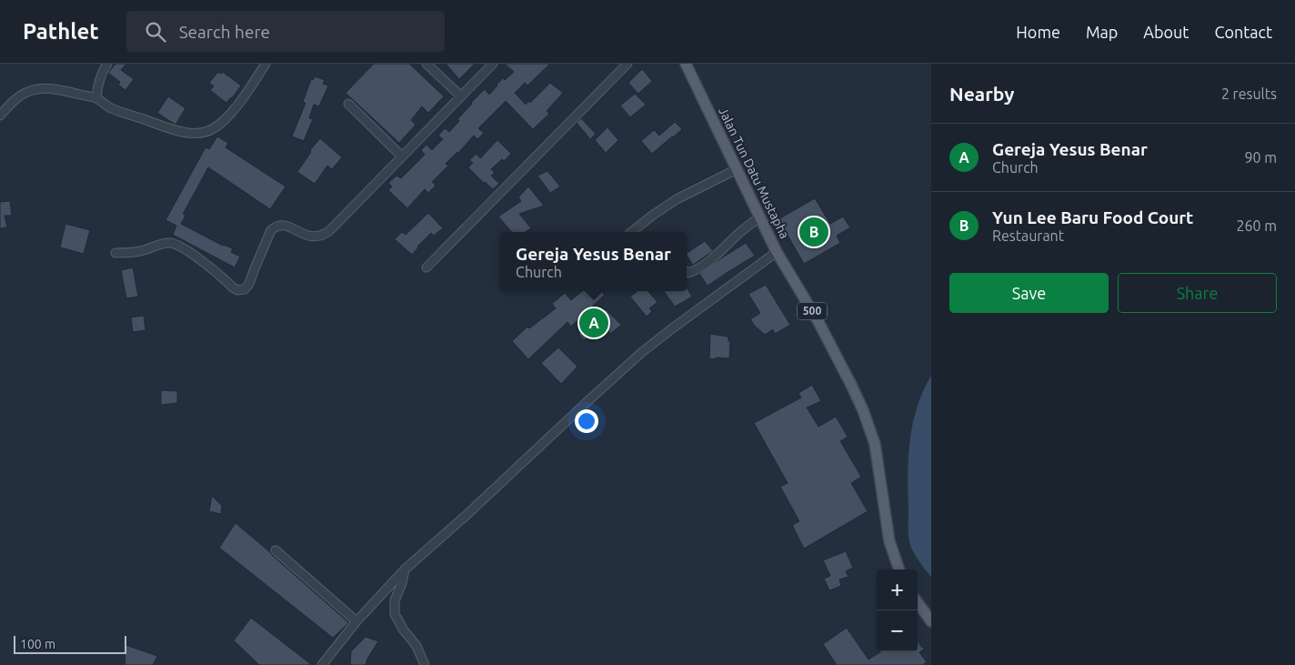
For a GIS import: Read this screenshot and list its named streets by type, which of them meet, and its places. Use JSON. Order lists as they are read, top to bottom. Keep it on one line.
{"streets":{"main road":["Jalan Tun Datu Mustapha","500"]},"scale_bar":"100 m","page":{"header":"Pathlet","search":"Search here","nav":["Home","Map","About","Contact"],"heading":["Nearby","2 results"],"list":[{"mark":"A","name":"Gereja Yesus Benar","note":"Church","value":"90 m"},{"mark":"B","name":"Yun Lee Baru Food Court","note":"Restaurant","value":"260 m"}],"pins":["B","A"],"popup":["Gereja Yesus Benar","Church"],"buttons":["Save","Share"],"map_buttons":["+","−"],"scale":"100 m"}}
